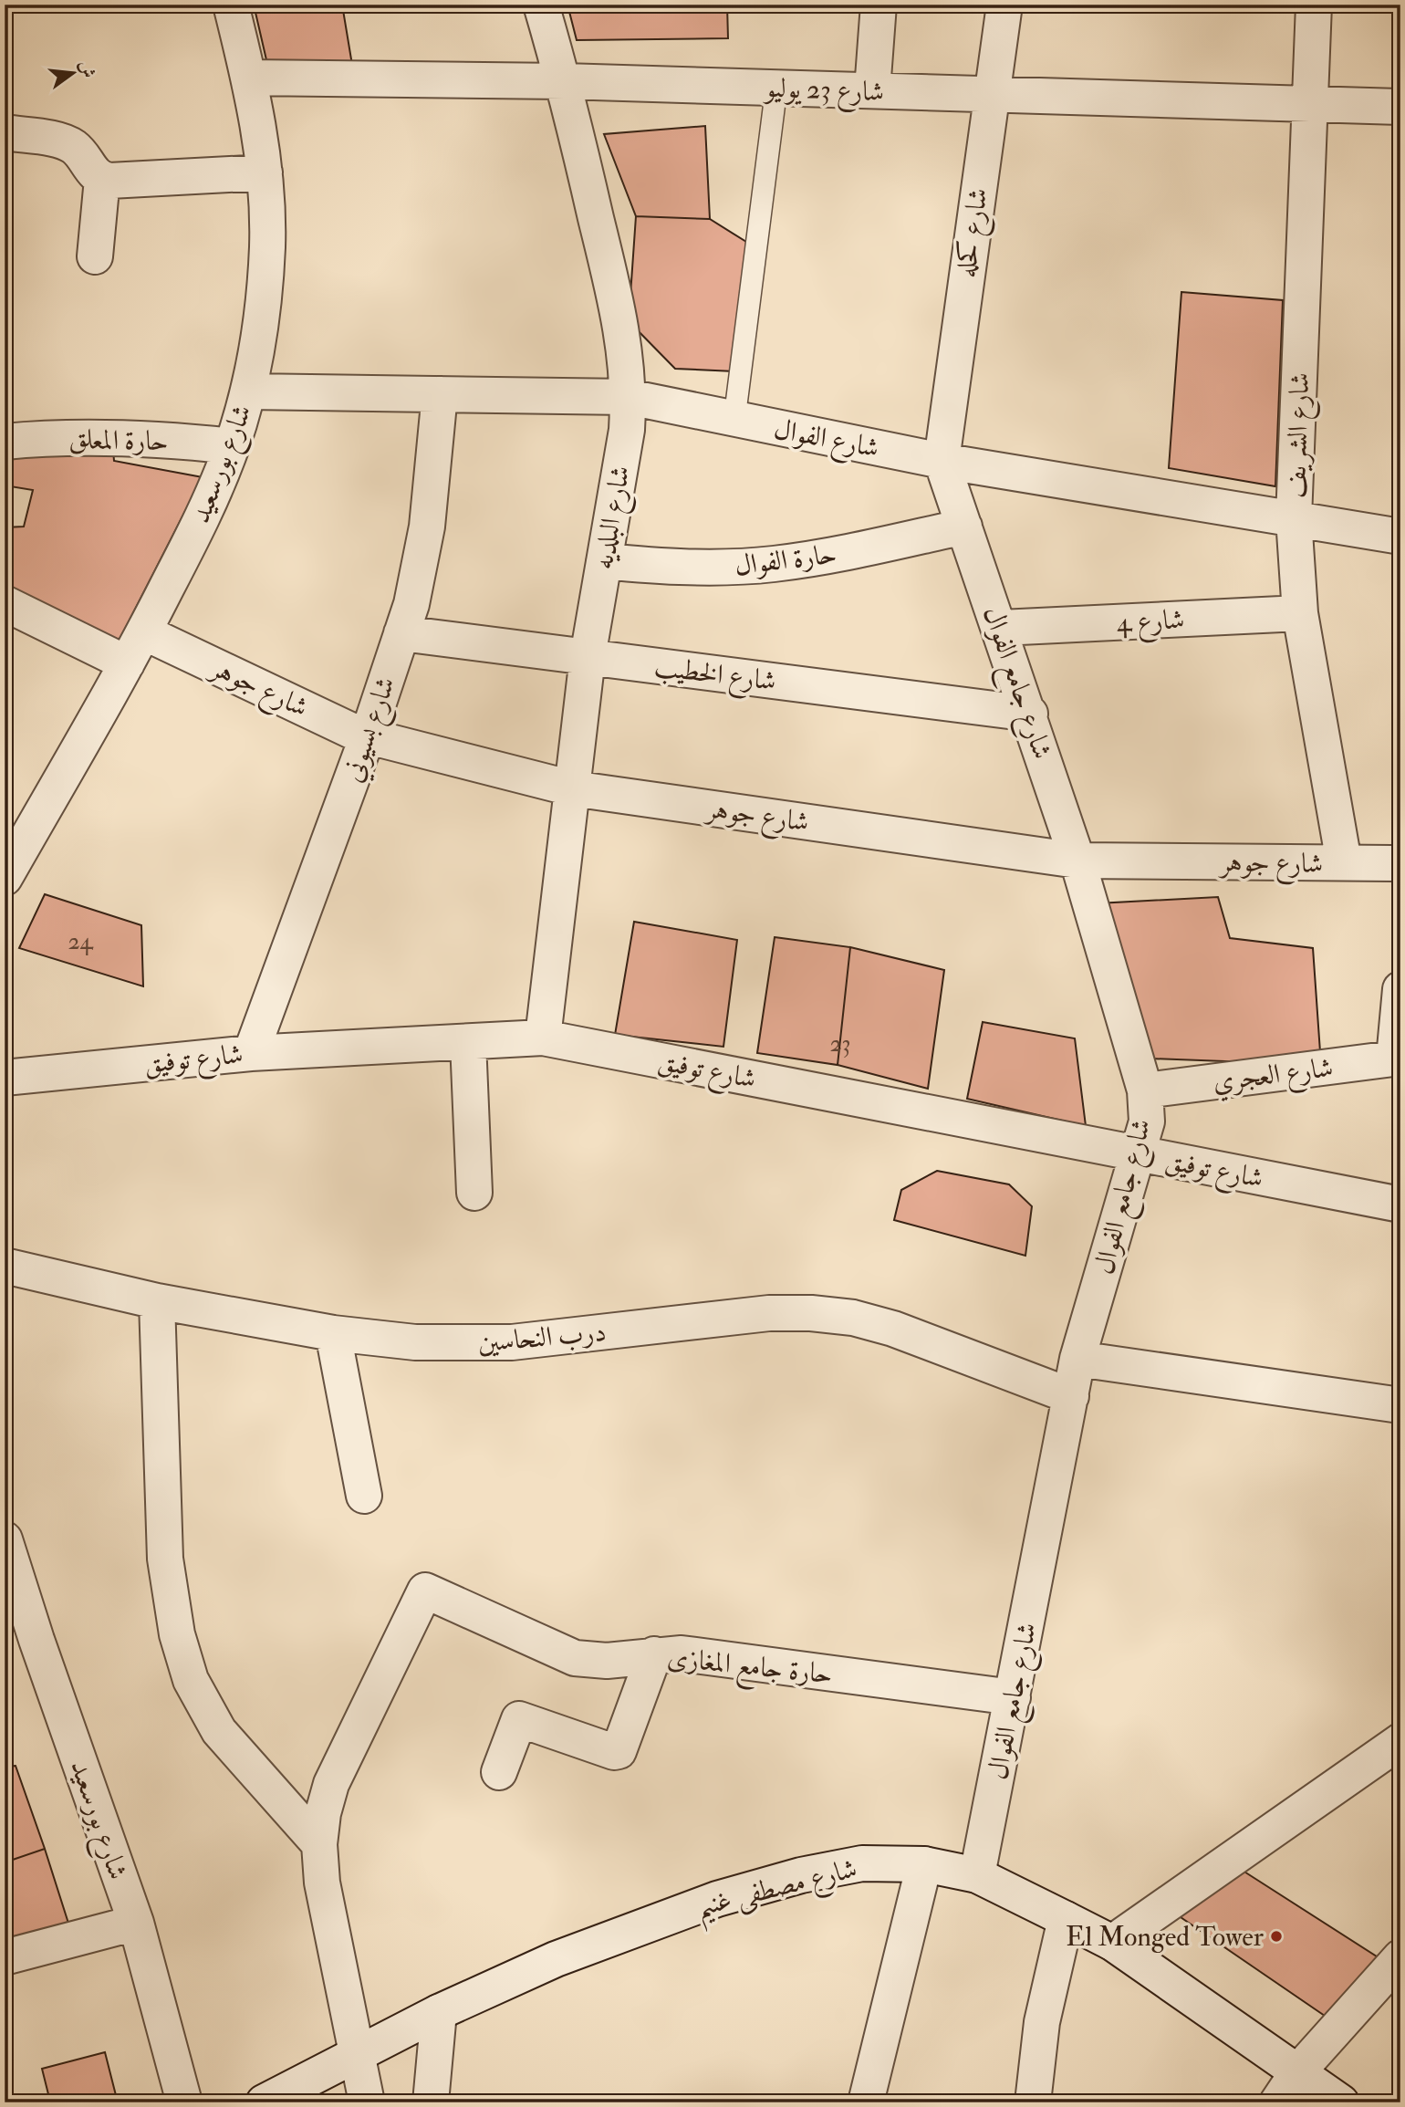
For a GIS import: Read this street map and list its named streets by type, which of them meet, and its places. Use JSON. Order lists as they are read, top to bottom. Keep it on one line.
{"streets":{"street":["شارع 23 يوليو","شارع كحله","شارع الشريف","شارع الفوال","حارة المعلق","شارع بورسعيد","شارع البلديه","حارة الفوال","شارع 4","شارع الخطيب","شارع جامع الفوال","شارع جوهر","شارع بسيوني","شارع توفيق","شارع العجري","درب النحاسين","حارة جامع المغازى","شارع مصطفى غنيم"]},"crossings":[["شارع 23 يوليو","شارع كحله"],["شارع 23 يوليو","شارع الشريف"],["شارع 23 يوليو","شارع بورسعيد"],["شارع 23 يوليو","شارع البلديه"],["شارع كحله","شارع الفوال"],["شارع كحله","شارع جامع الفوال"],["شارع الشريف","شارع الفوال"],["شارع الشريف","شارع 4"],["شارع الشريف","شارع جوهر"],["شارع الفوال","شارع بورسعيد"],["شارع الفوال","شارع البلديه"],["شارع الفوال","شارع جامع الفوال"],["شارع الفوال","شارع بسيوني"],["حارة المعلق","شارع بورسعيد"],["شارع بورسعيد","شارع جوهر"],["شارع البلديه","حارة الفوال"],["شارع البلديه","شارع الخطيب"],["شارع البلديه","شارع جوهر"],["شارع البلديه","شارع توفيق"],["حارة الفوال","شارع جامع الفوال"],["شارع 4","شارع جامع الفوال"],["شارع الخطيب","شارع جامع الفوال"],["شارع الخطيب","شارع بسيوني"],["شارع جامع الفوال","شارع جوهر"],["شارع جامع الفوال","شارع توفيق"],["شارع جامع الفوال","شارع العجري"],["شارع جامع الفوال","درب النحاسين"],["شارع جامع الفوال","حارة جامع المغازى"],["شارع جامع الفوال","شارع مصطفى غنيم"],["شارع جوهر","شارع بسيوني"],["شارع بسيوني","شارع توفيق"]],"places":["El Monged Tower"],"house_numbers":["24","23"],"north":"right"}
